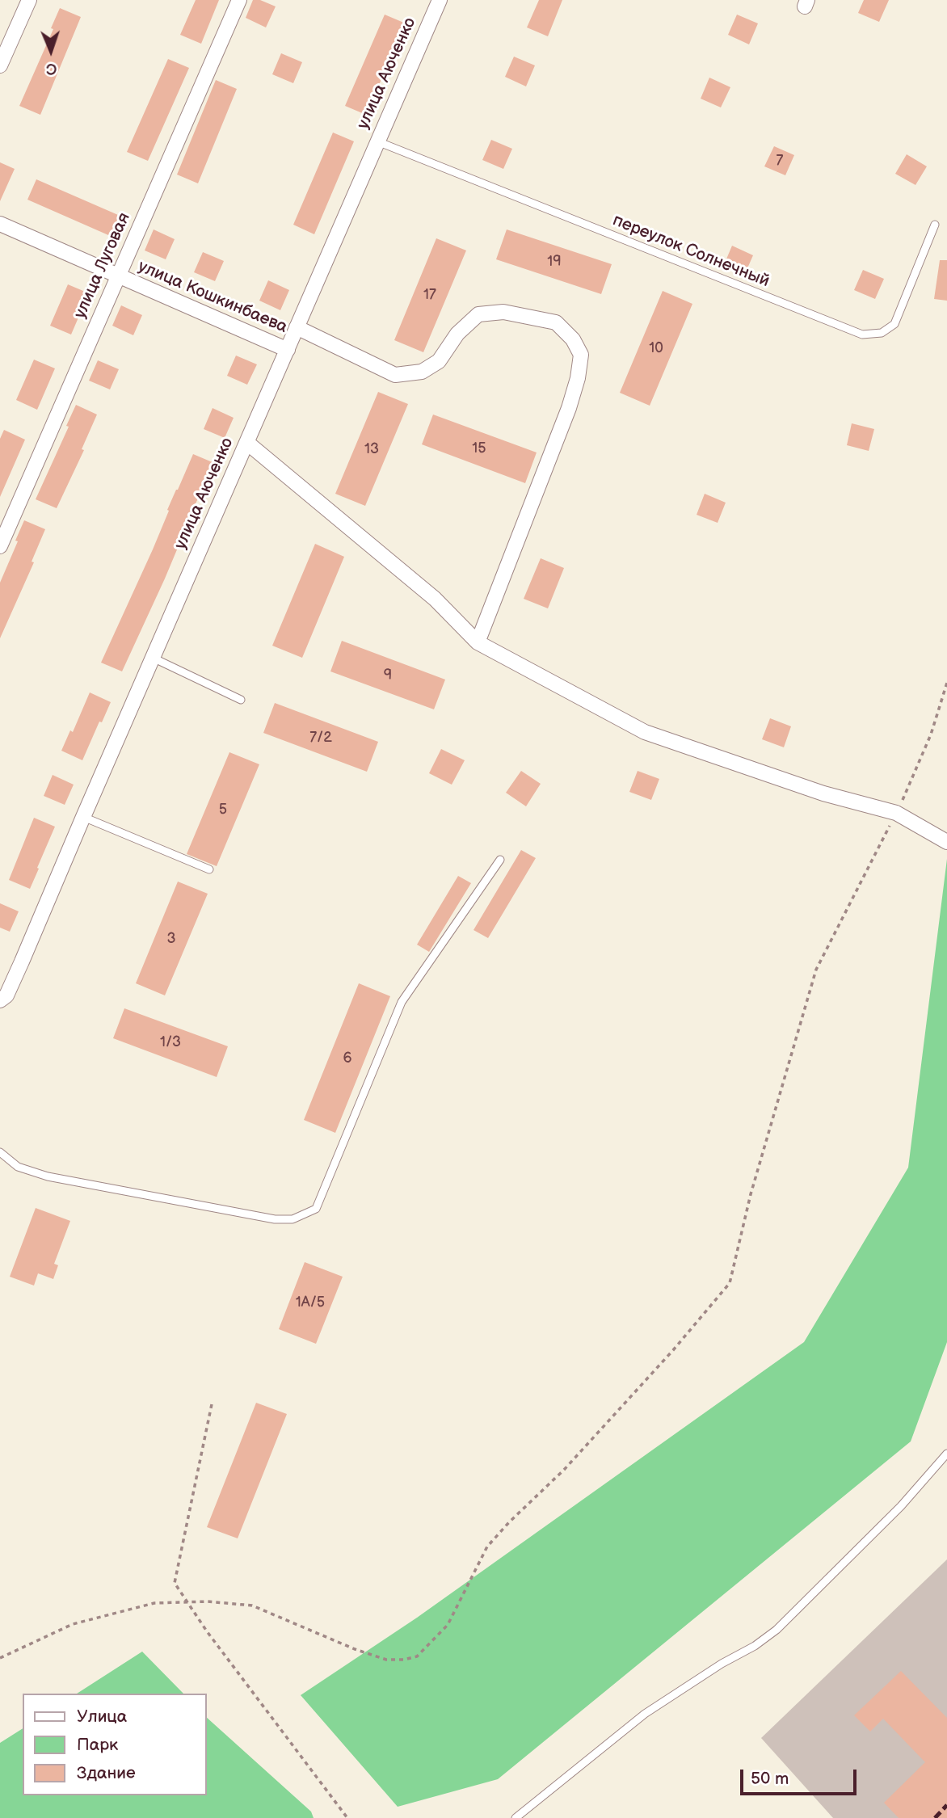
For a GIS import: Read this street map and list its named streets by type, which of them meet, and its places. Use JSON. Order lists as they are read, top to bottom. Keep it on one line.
{"streets":{"street":["улица Аюченко","улица Луговая","улица Кошкинбаева"],"lane":["переулок Солнечный"]},"crossings":[["улица Аюченко","переулок Солнечный"],["улица Аюченко","улица Кошкинбаева"],["улица Луговая","улица Кошкинбаева"]],"house_numbers":["7","19","17","10","15","13","9","7/2","5","3","1/3","6","1А/5"],"legend":["Улица","Парк","Здание"],"scale_bar":"50 m","north":"bottom"}
